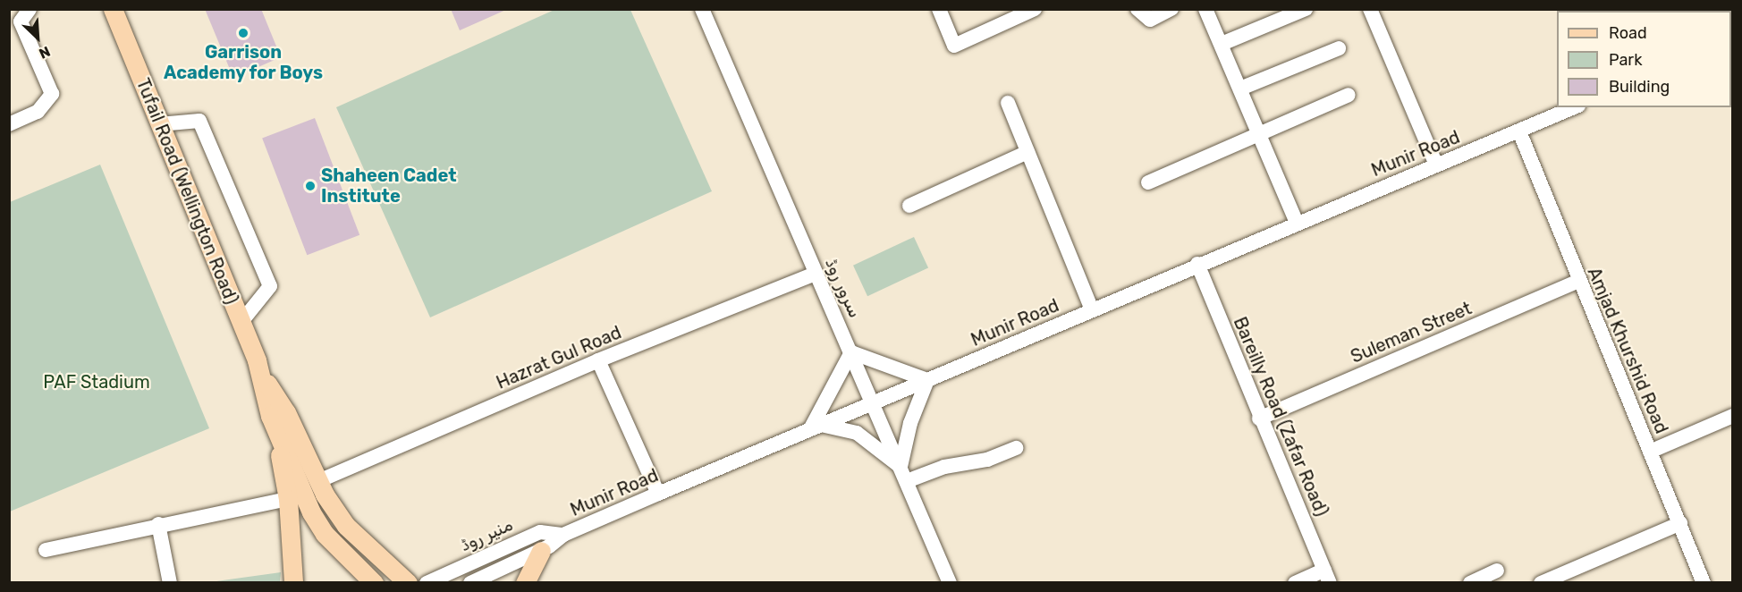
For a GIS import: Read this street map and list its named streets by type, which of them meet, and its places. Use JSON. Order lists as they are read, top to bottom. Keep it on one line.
{"streets":{"main road":["Tufail Road (Wellington Road)"],"street":["Munir Road","سرور روڈ","Suleman Street","Amjad Khurshid Road","Hazrat Gul Road","Bareilly Road (Zafar Road)","منیر روڈ"]},"crossings":[["Munir Road","سرور روڈ"],["Munir Road","Amjad Khurshid Road"],["Munir Road","Bareilly Road (Zafar Road)"],["Munir Road","منیر روڈ"],["Tufail Road (Wellington Road)","Hazrat Gul Road"],["سرور روڈ","Hazrat Gul Road"],["Suleman Street","Amjad Khurshid Road"],["Suleman Street","Bareilly Road (Zafar Road)"]],"parks":["PAF Stadium"],"places":["Garrison Academy for Boys","Shaheen Cadet Institute"],"legend":["Road","Park","Building"],"north":"bottom right"}
